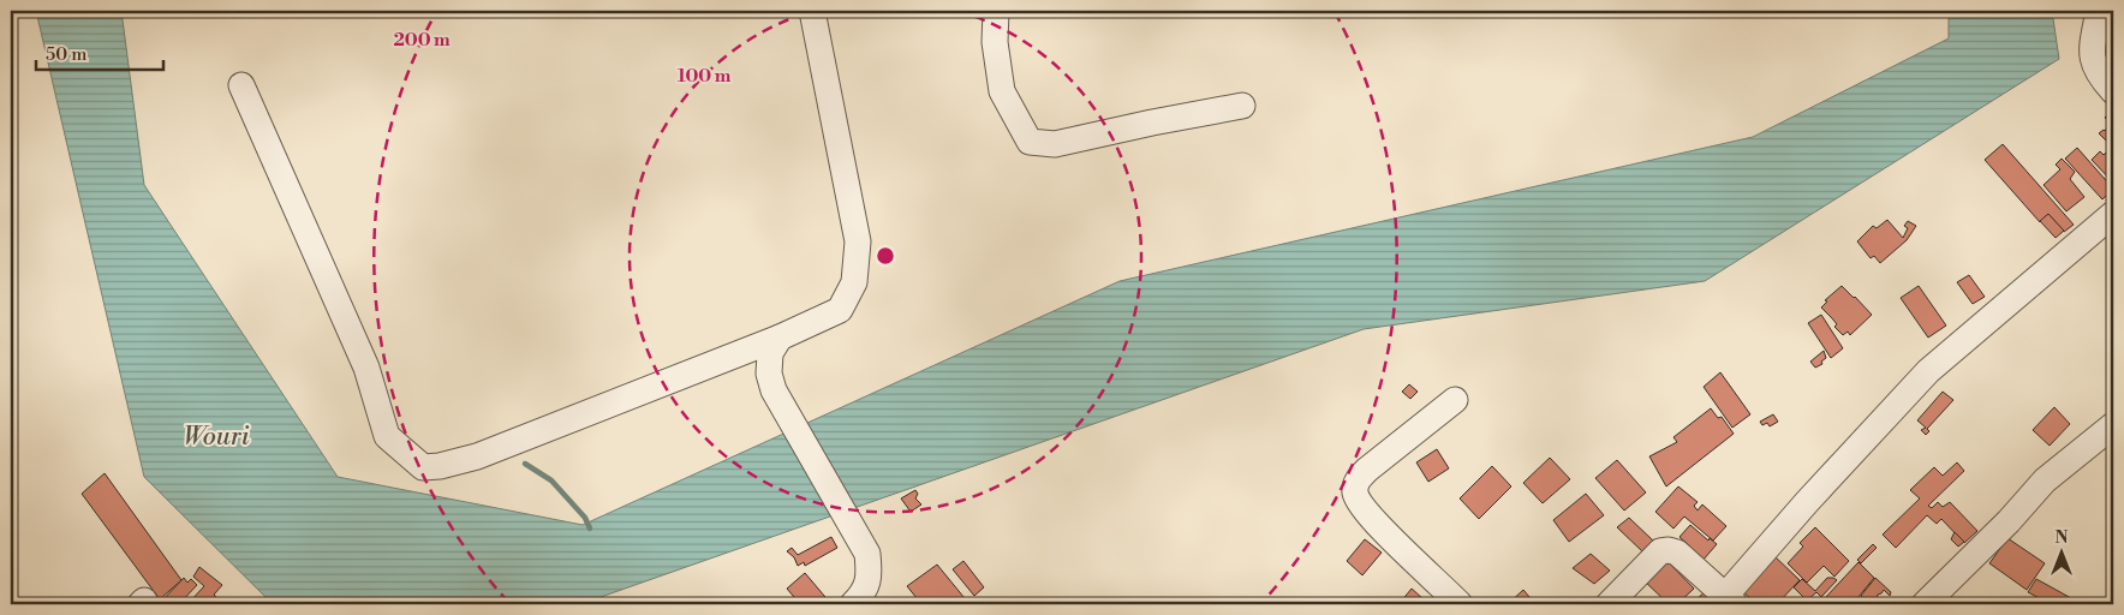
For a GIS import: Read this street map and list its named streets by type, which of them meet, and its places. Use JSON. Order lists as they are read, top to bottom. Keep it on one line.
{"water":["Wouri"],"scale_bar":"50 m","north":"top","rings":["200 m","100 m"]}
